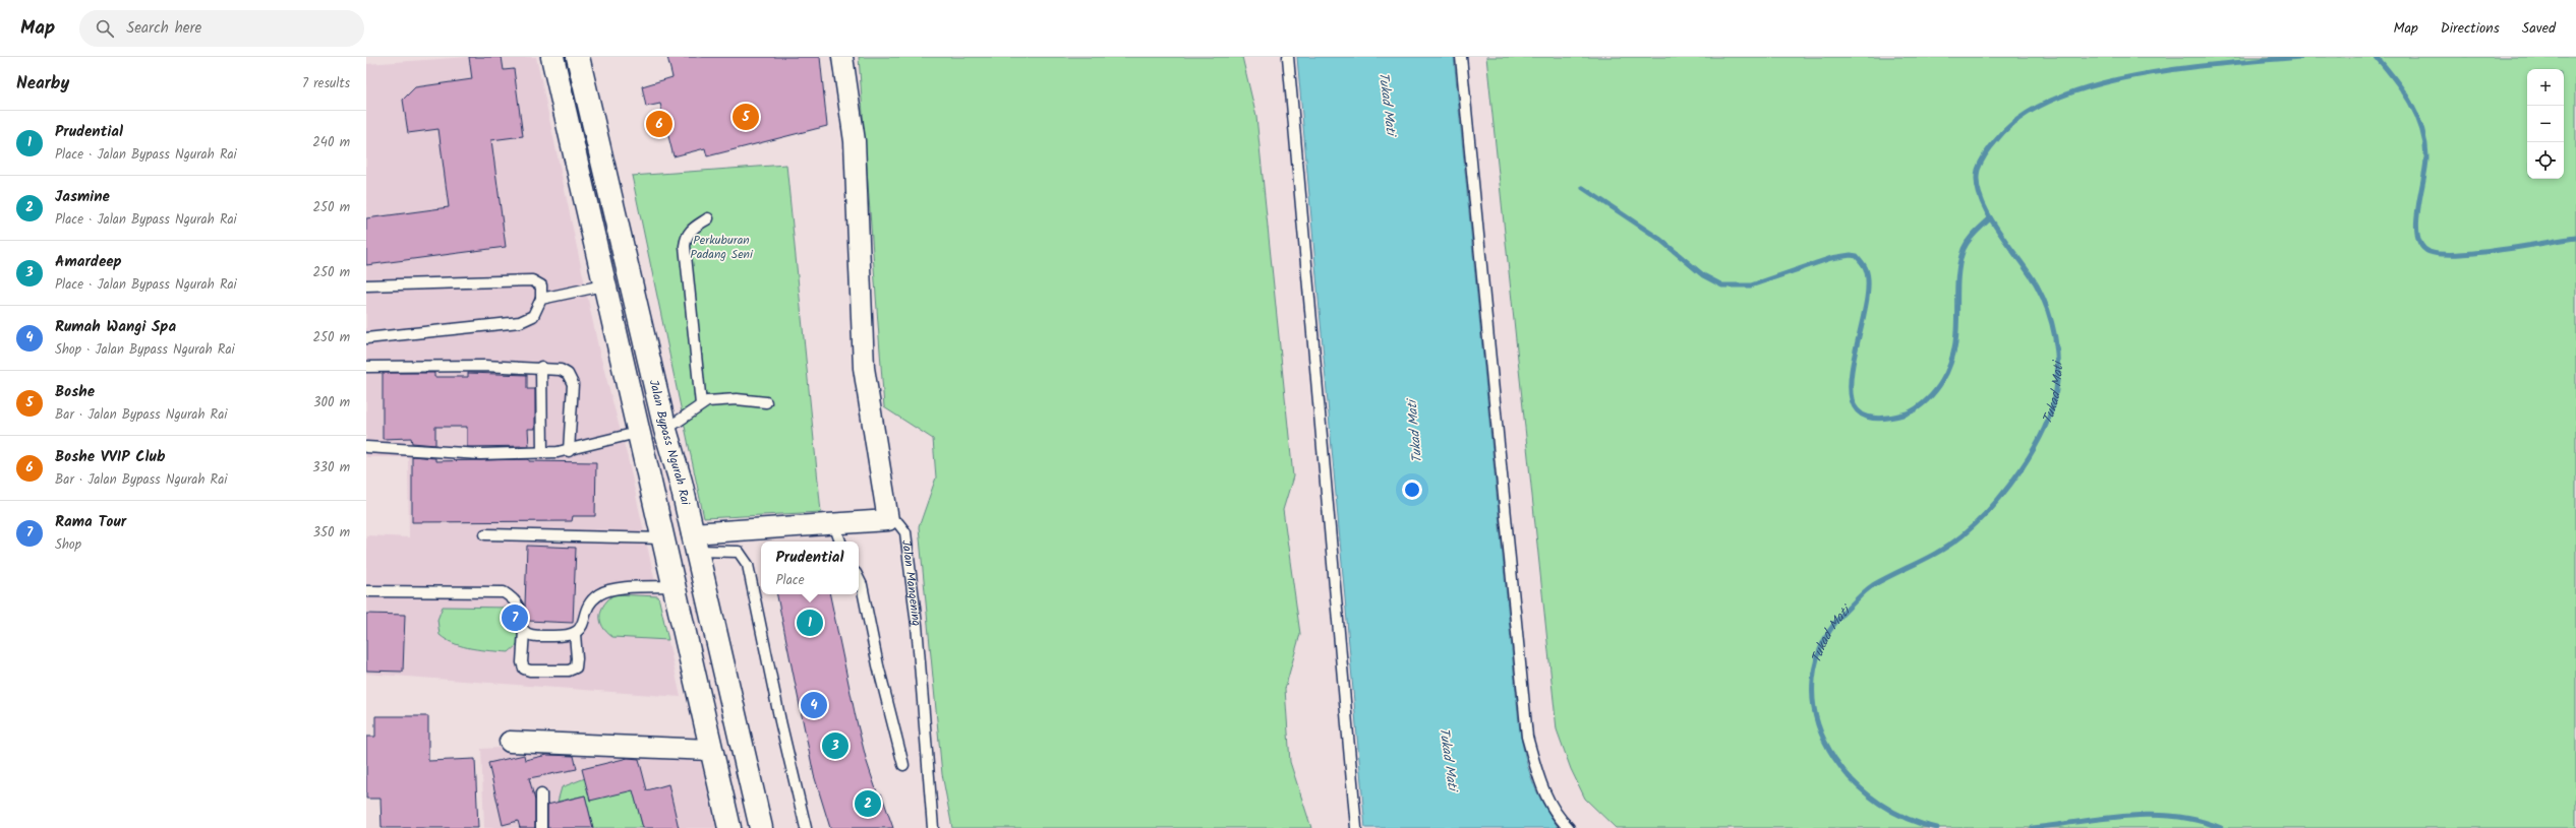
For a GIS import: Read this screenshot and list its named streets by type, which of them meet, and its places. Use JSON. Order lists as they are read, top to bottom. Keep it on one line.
{"streets":{"highway":["Jalan Bypass Ngurah Rai"],"lane":["Jalan Mangening"]},"water":["Tukad Mati"],"parks":["Perkuburan Padang Seni"],"page":{"header":"Map","search":"Search here","nav":["Map","Directions","Saved"],"heading":["Nearby","7 results"],"map_buttons":["+","−"],"pins":["5","6","7","1","4","3","2"],"list":[{"mark":"1","name":"Prudential","note":"Place · Jalan Bypass Ngurah Rai","value":"240 m"},{"mark":"2","name":"Jasmine","note":"Place · Jalan Bypass Ngurah Rai","value":"250 m"},{"mark":"3","name":"Amardeep","note":"Place · Jalan Bypass Ngurah Rai","value":"250 m"},{"mark":"4","name":"Rumah Wangi Spa","note":"Shop · Jalan Bypass Ngurah Rai","value":"250 m"},{"mark":"5","name":"Boshe","note":"Bar · Jalan Bypass Ngurah Rai","value":"300 m"},{"mark":"6","name":"Boshe VVIP Club","note":"Bar · Jalan Bypass Ngurah Rai","value":"330 m"},{"mark":"7","name":"Rama Tour","note":"Shop","value":"350 m"}],"popup":["Prudential","Place"]}}
